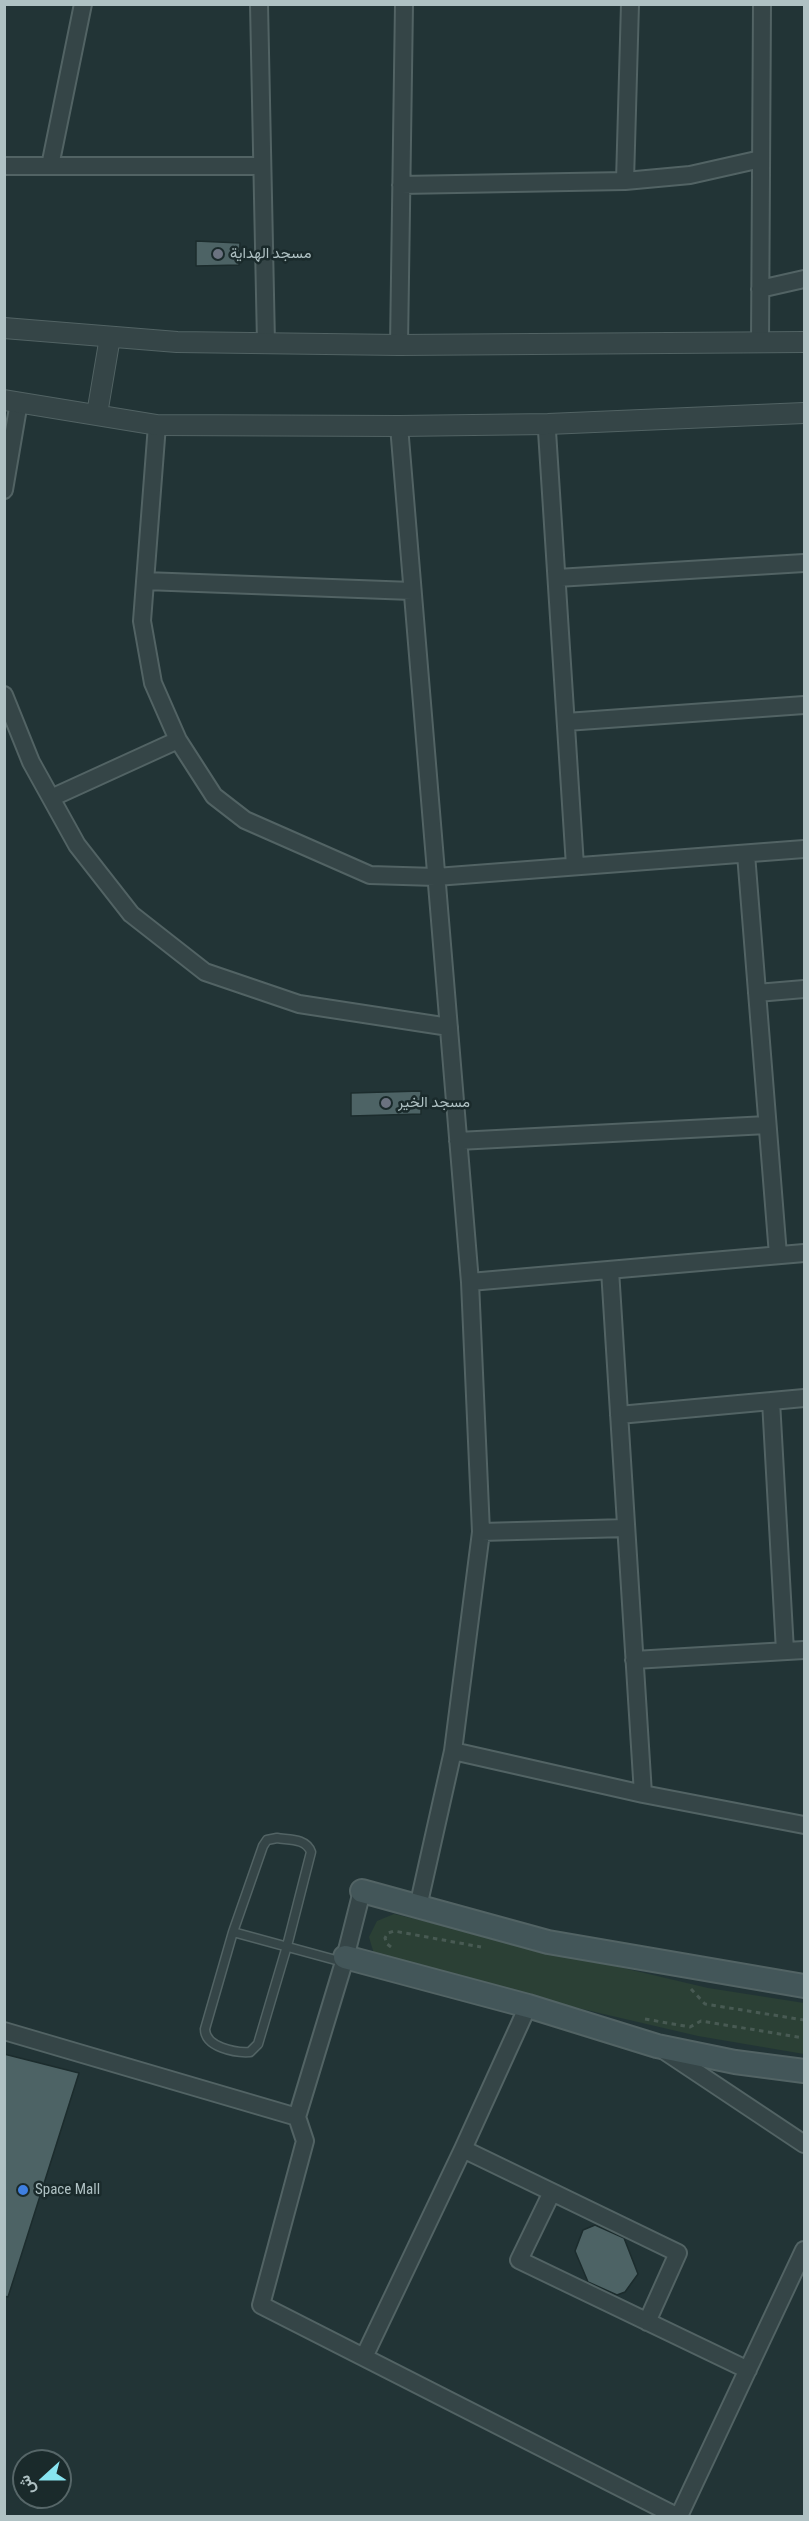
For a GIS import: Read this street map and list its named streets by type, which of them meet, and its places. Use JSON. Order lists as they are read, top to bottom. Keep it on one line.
{"places":["مسجد الهداية","مسجد الخير","Space Mall"],"north":"left"}
